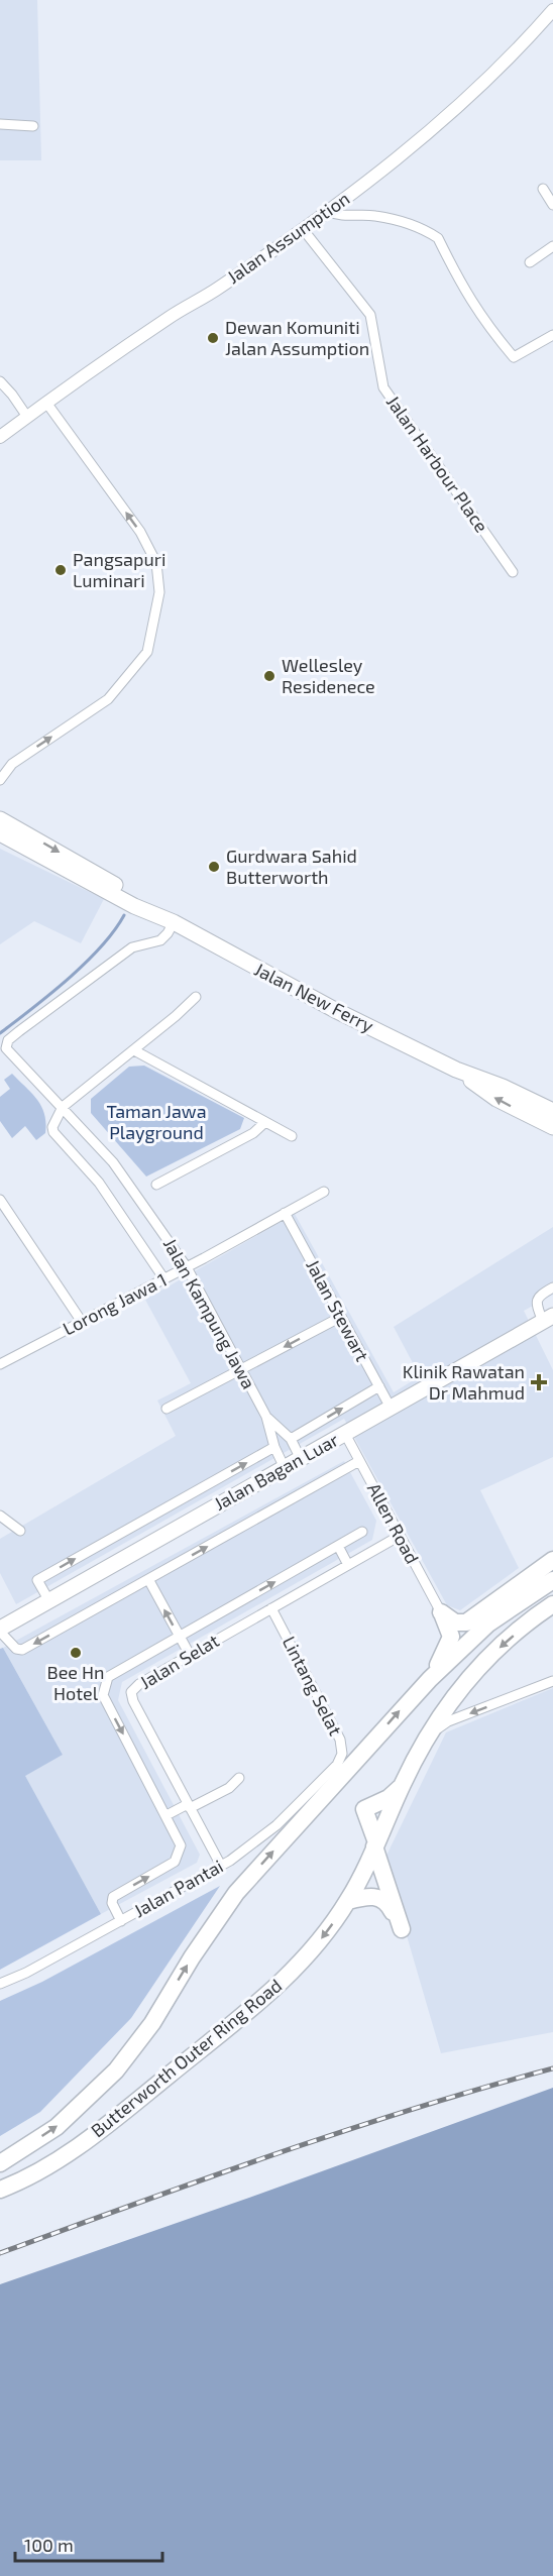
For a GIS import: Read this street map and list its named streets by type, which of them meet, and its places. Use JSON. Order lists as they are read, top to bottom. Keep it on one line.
{"streets":{"highway":["Butterworth Outer Ring Road"],"main road":["Jalan New Ferry","Jalan Bagan Luar"],"street":["Jalan Assumption","Jalan Harbour Place","Lorong Jawa 1","Jalan Stewart","Jalan Kampung Jawa","Allen Road","Jalan Selat","Lintang Selat","Jalan Pantai"]},"crossings":[["Jalan Assumption","Jalan Harbour Place"],["Jalan New Ferry","Jalan Kampung Jawa"],["Lorong Jawa 1","Jalan Stewart"],["Lorong Jawa 1","Jalan Kampung Jawa"],["Jalan Stewart","Jalan Bagan Luar"],["Jalan Kampung Jawa","Jalan Bagan Luar"],["Jalan Bagan Luar","Allen Road"],["Allen Road","Jalan Selat"],["Jalan Selat","Lintang Selat"],["Jalan Selat","Jalan Pantai"],["Lintang Selat","Jalan Pantai"]],"parks":["Taman Jawa Playground"],"places":{"other":["Dewan Komuniti Jalan Assumption","Pangsapuri Luminari","Wellesley Residenece","Gurdwara Sahid Butterworth","Bee Hn Hotel"],"health":["Klinik Rawatan Dr Mahmud"]},"scale_bar":"100 m"}
